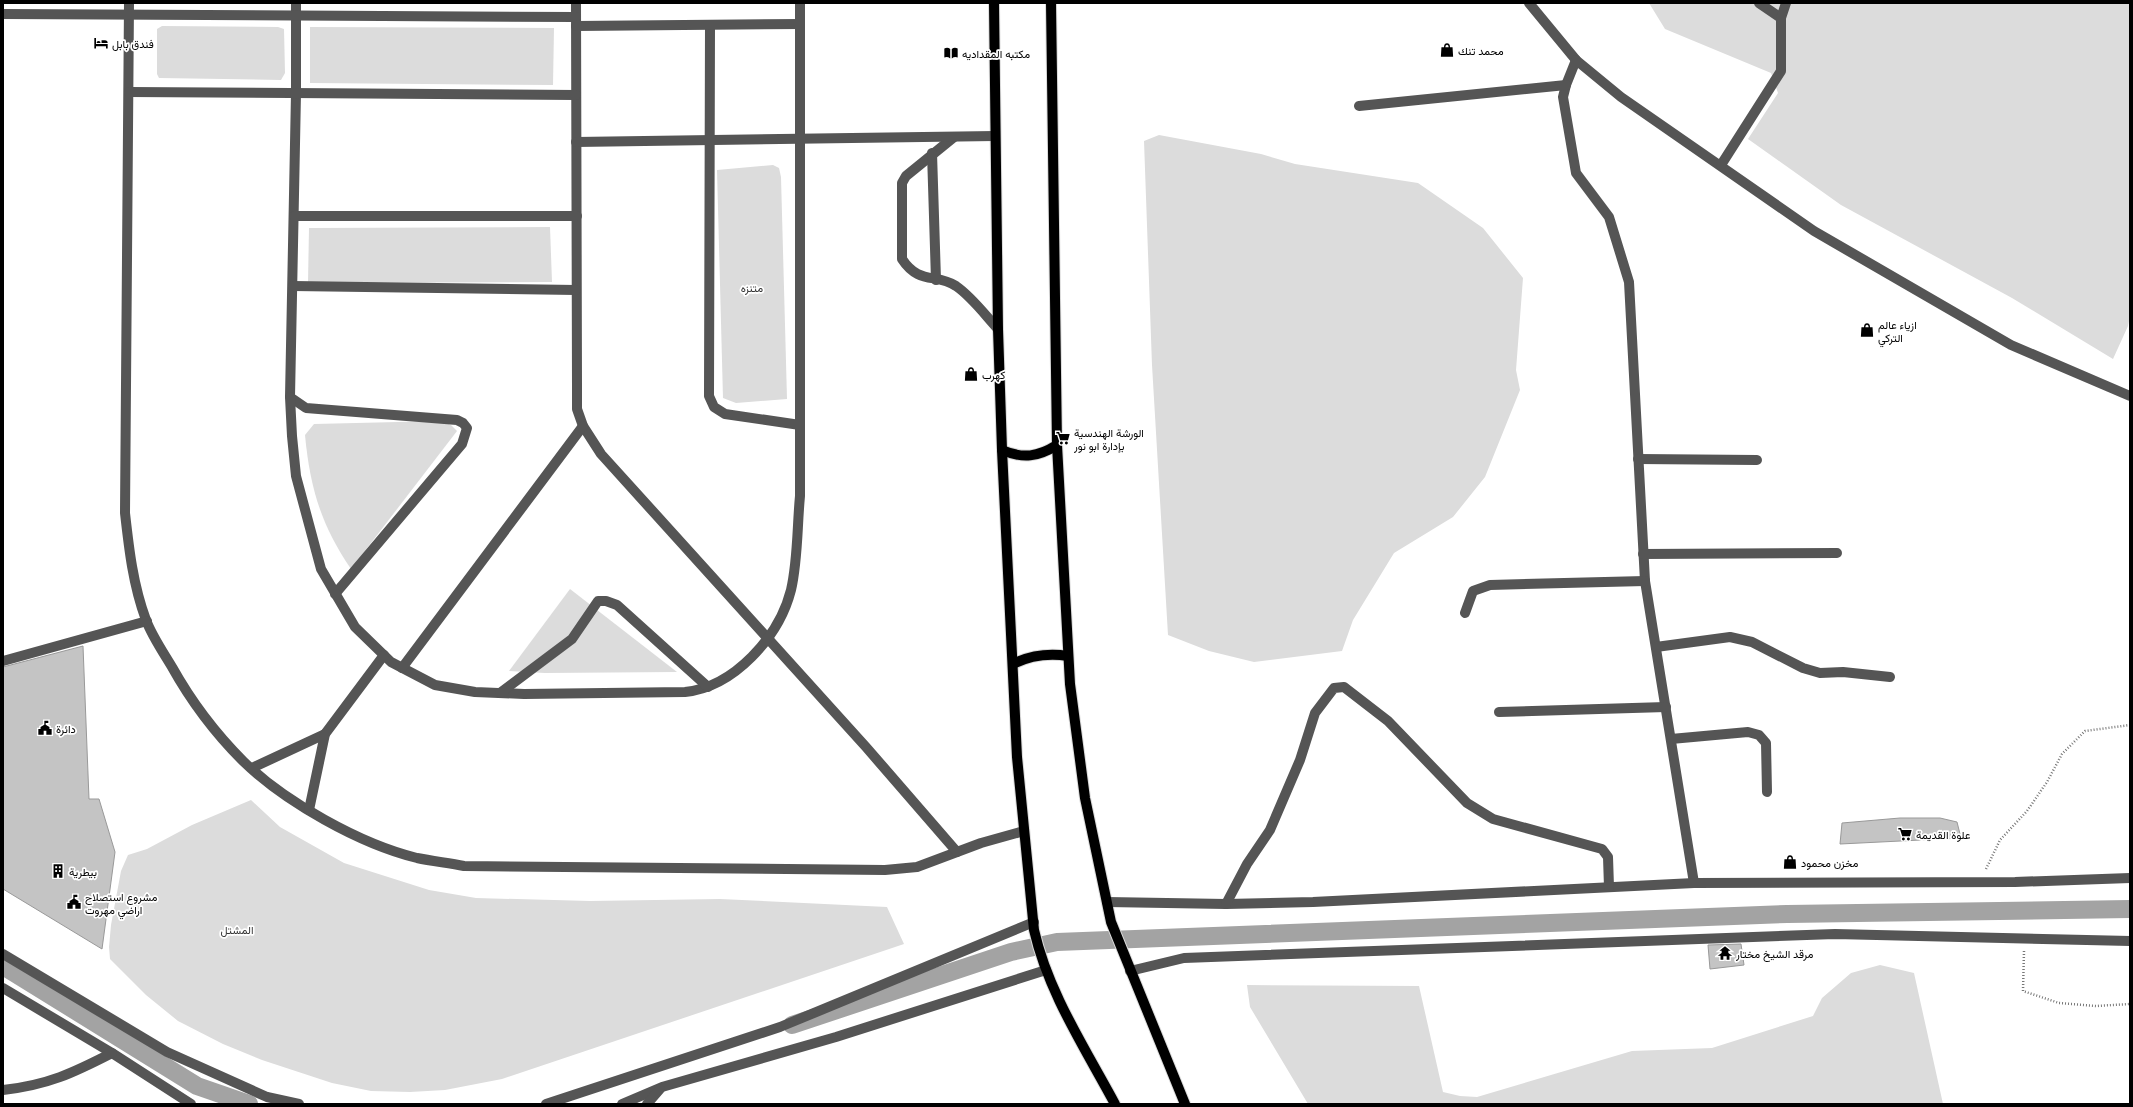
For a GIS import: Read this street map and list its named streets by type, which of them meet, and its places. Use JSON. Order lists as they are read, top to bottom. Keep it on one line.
{"parks":["متنزه","المشتل"],"places":{"hotel":["فندق بابل"],"shop":["محمد تنك","ازياء عالم التركي","كهرب","مخزن محمود"],"library":["مكتبه المقداديه"],"supermarket":["الورشة الهندسية بإدارة ابو نور","علوة القديمة"],"public building":["دائرة","مشروع استصلاح اراضي مهروت"],"building":["بيطرية"],"temple":["مرقد الشيخ مختار"]}}
